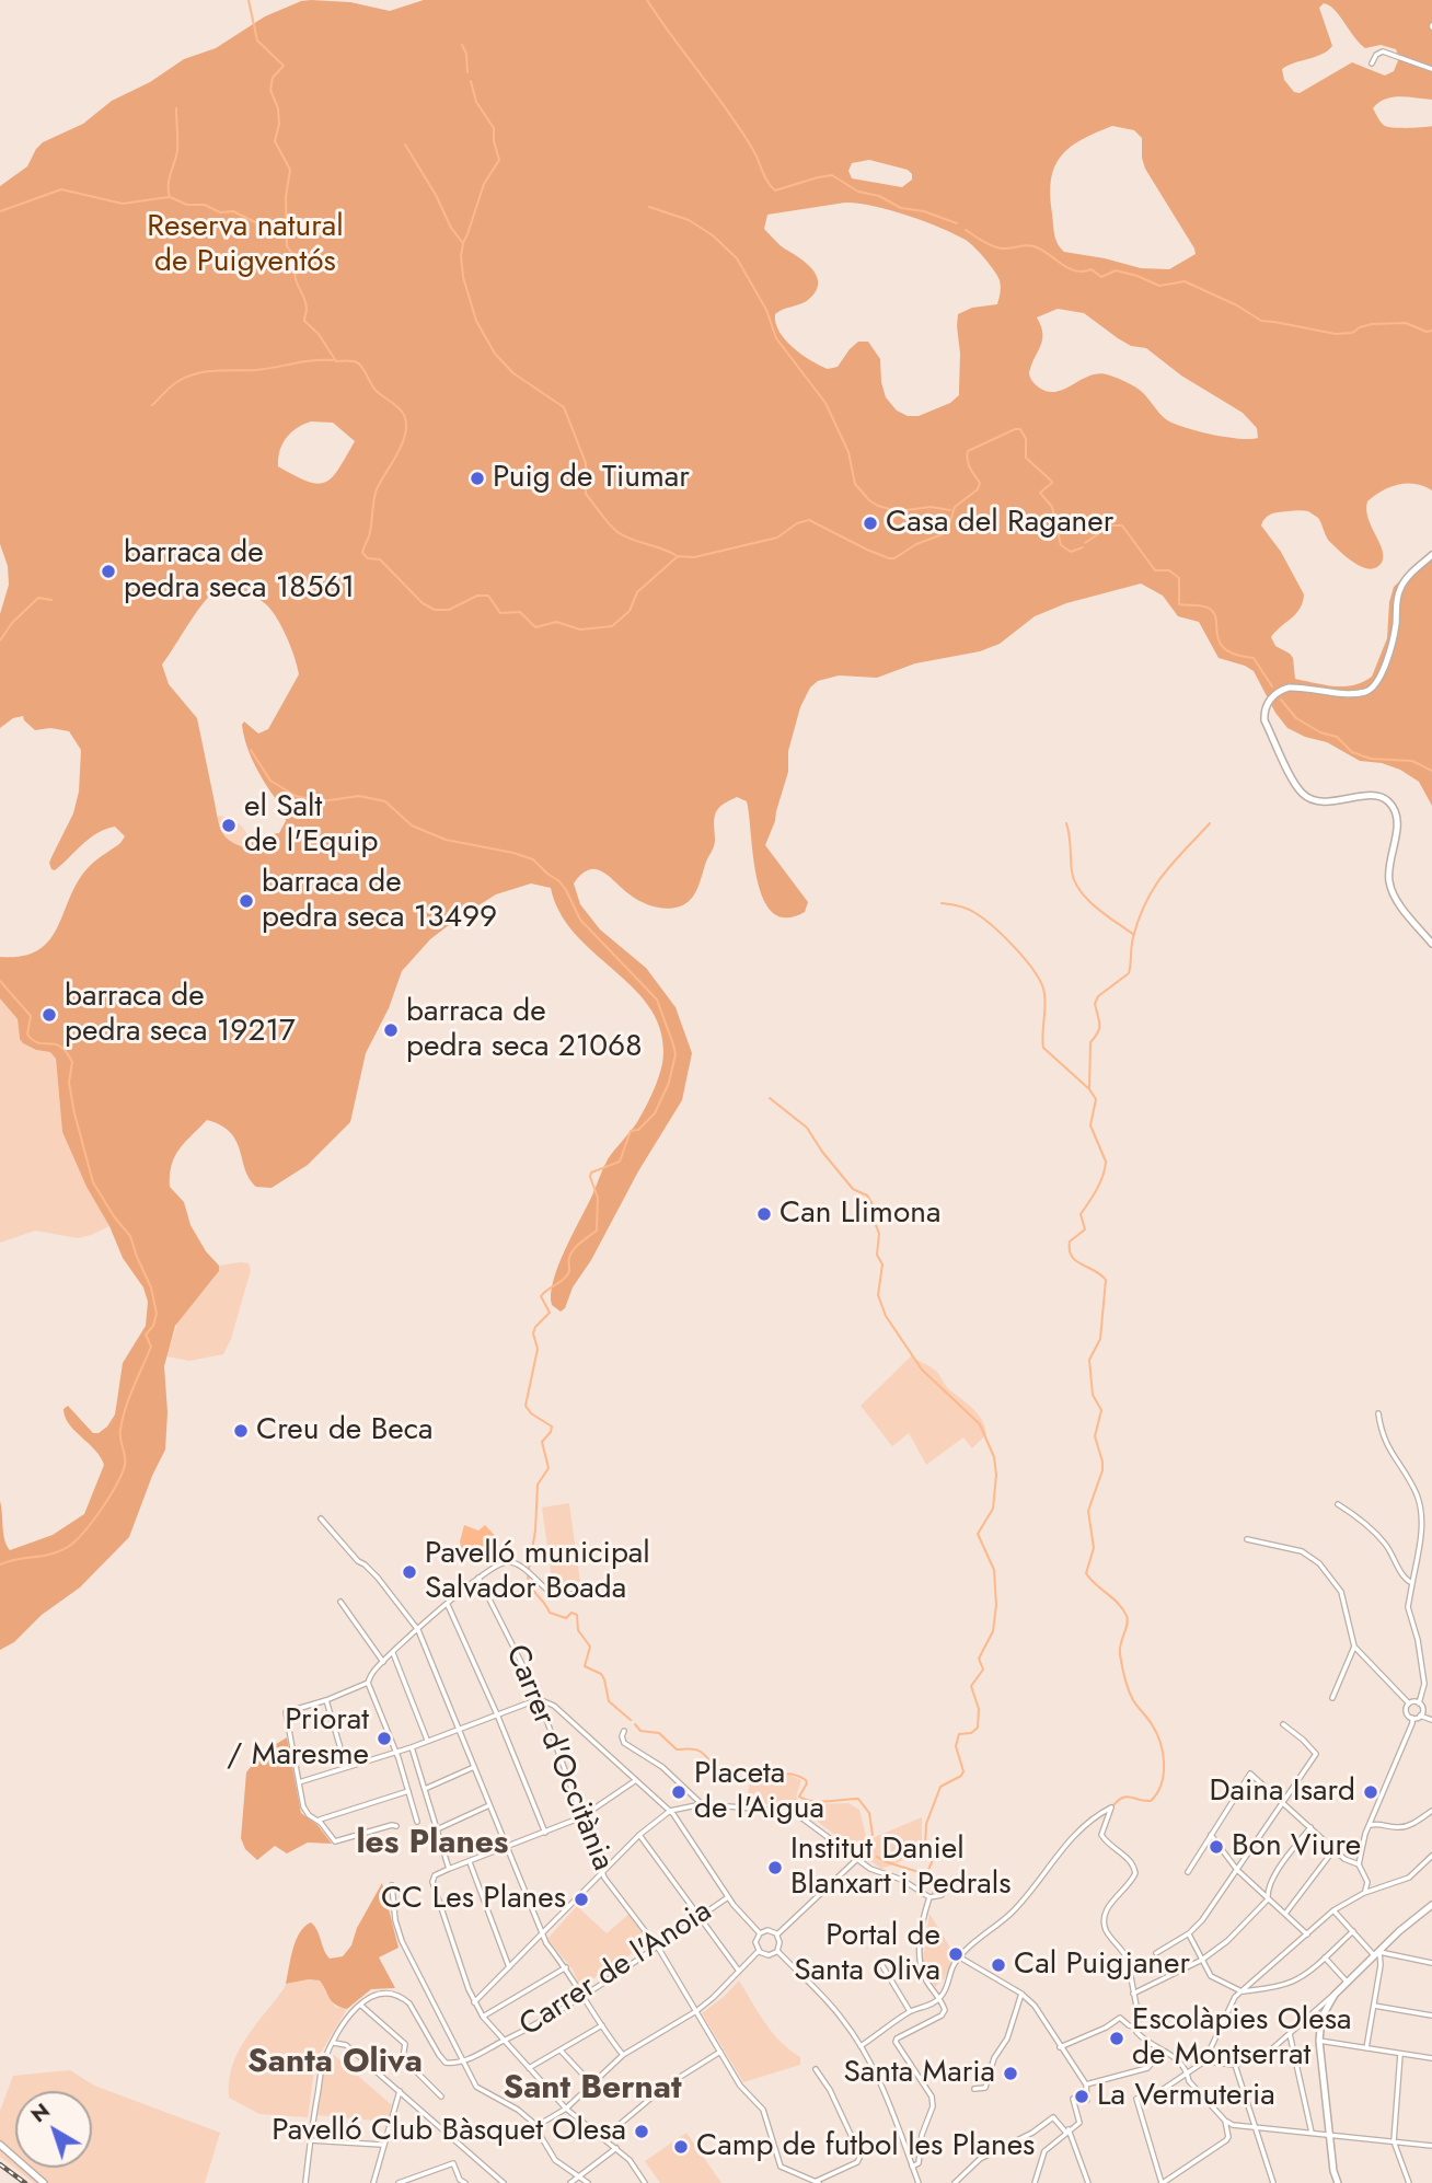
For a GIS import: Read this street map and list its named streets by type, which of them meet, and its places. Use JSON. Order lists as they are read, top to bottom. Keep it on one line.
{"streets":{"street":["Carrer d'Occitània","Carrer de l'Anoia"]},"crossings":[["Carrer d'Occitània","Carrer de l'Anoia"]],"districts":["les Planes","Santa Oliva","Sant Bernat"],"parks":["Reserva natural de Puigventós"],"places":["Puig de Tiumar","Casa del Raganer","barraca de pedra seca 18561","el Salt de l'Equip","barraca de pedra seca 13499","barraca de pedra seca 19217","barraca de pedra seca 21068","Can Llimona","Creu de Beca","Pavelló municipal Salvador Boada","Priorat / Maresme","Placeta de l'Aigua","Daina Isard","Bon Viure","Institut Daniel Blanxart i Pedrals","CC Les Planes","Portal de Santa Oliva","Cal Puigjaner","Escolàpies Olesa de Montserrat","Santa Maria","La Vermuteria","Pavelló Club Bàsquet Olesa","Camp de futbol les Planes"],"north":"top left"}
